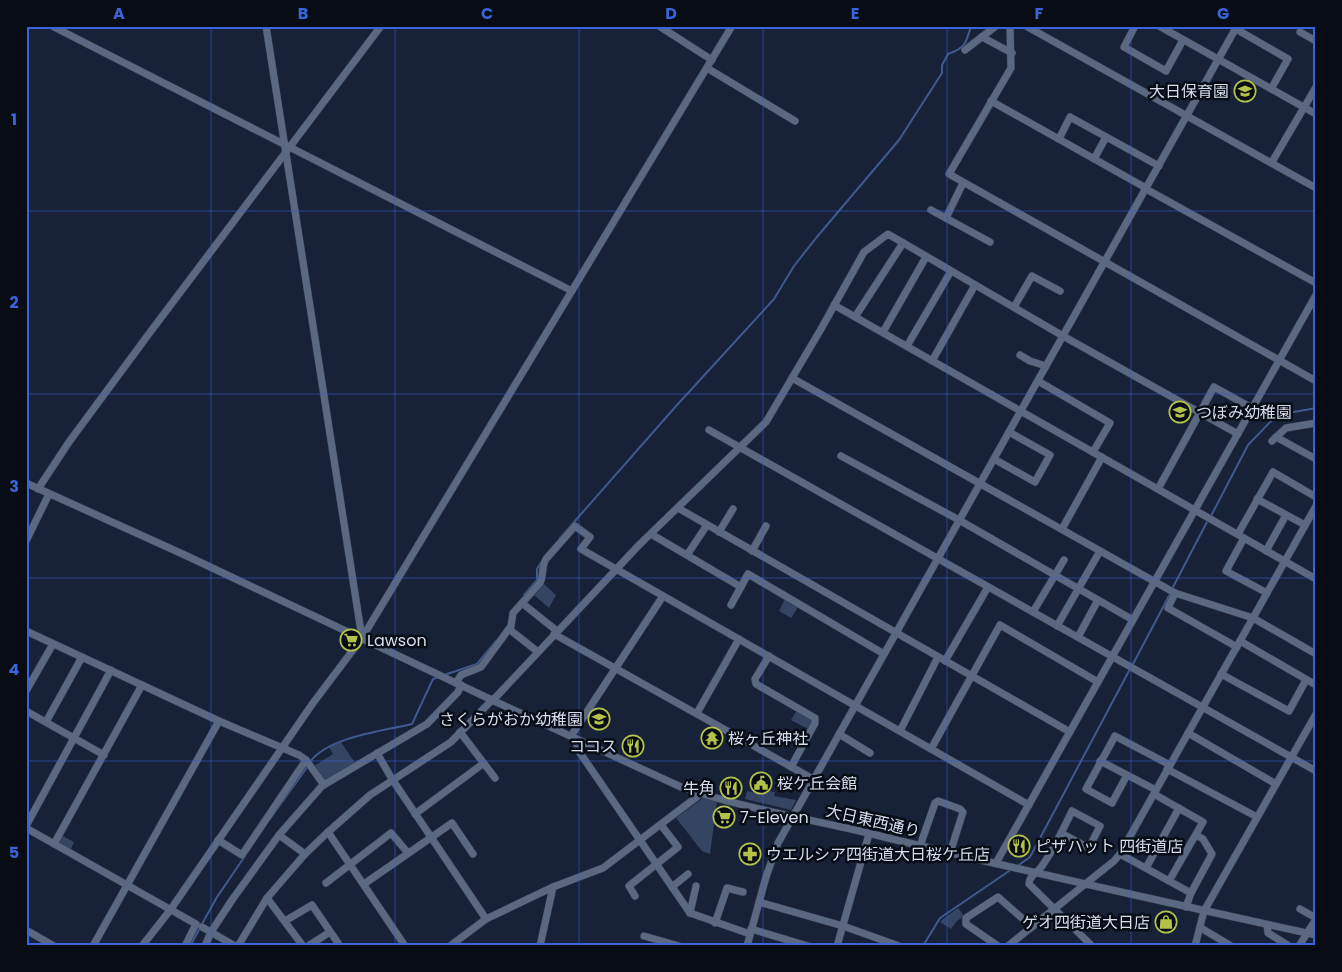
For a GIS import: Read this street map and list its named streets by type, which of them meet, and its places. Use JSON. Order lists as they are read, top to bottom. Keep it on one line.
{"streets":{"street":["大日東西通り"]},"places":{"school or university":["大日保育園","つぼみ幼稚園","さくらがおか幼稚園"],"supermarket":["Lawson","7-Eleven"],"temple":["桜ヶ丘神社"],"restaurant":["ココス","牛角","ピザハット 四街道店"],"public building":["桜ケ丘会館"],"pharmacy":["ウエルシア四街道大日桜ケ丘店"],"shop":["ゲオ四街道大日店"]},"grid":{"columns":["A","B","C","D","E","F","G"],"rows":["1","2","3","4","5"]}}
